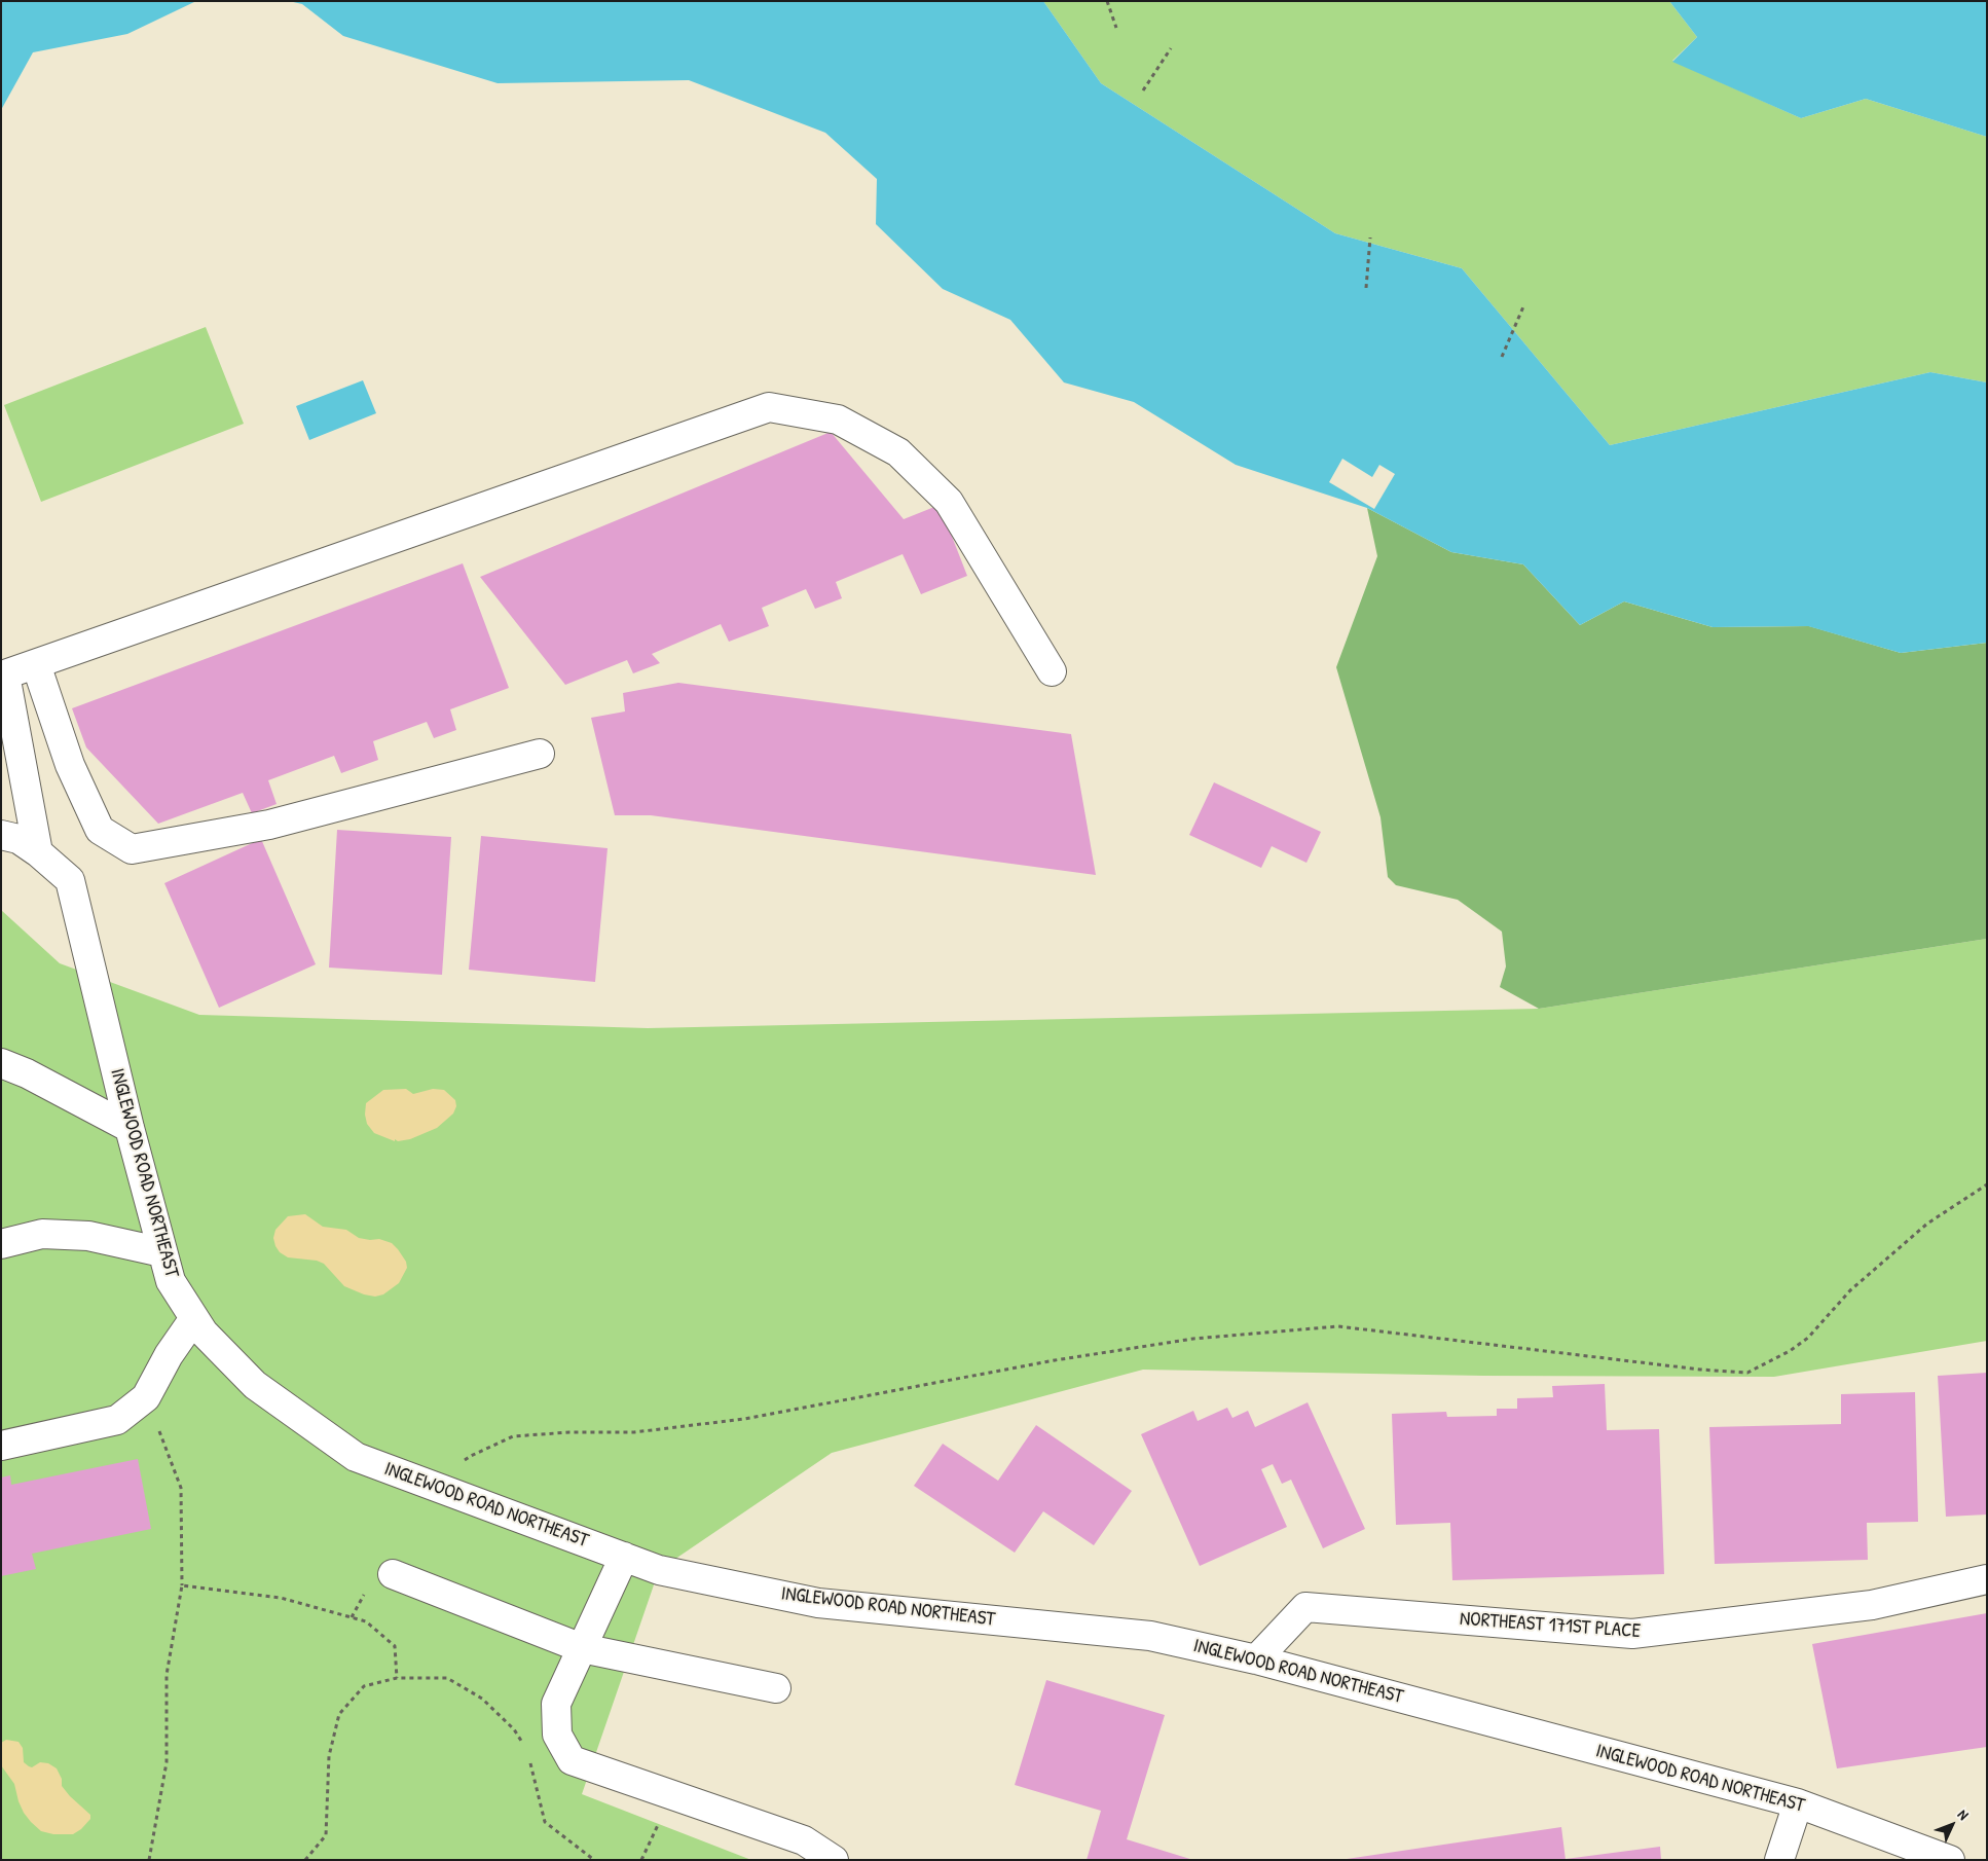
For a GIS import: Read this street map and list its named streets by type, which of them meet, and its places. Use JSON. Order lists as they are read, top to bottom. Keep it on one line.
{"streets":{"street":["INGLEWOOD ROAD NORTHEAST","NORTHEAST 171ST PLACE"]},"crossings":[["INGLEWOOD ROAD NORTHEAST","NORTHEAST 171ST PLACE"]],"north":"top right"}
